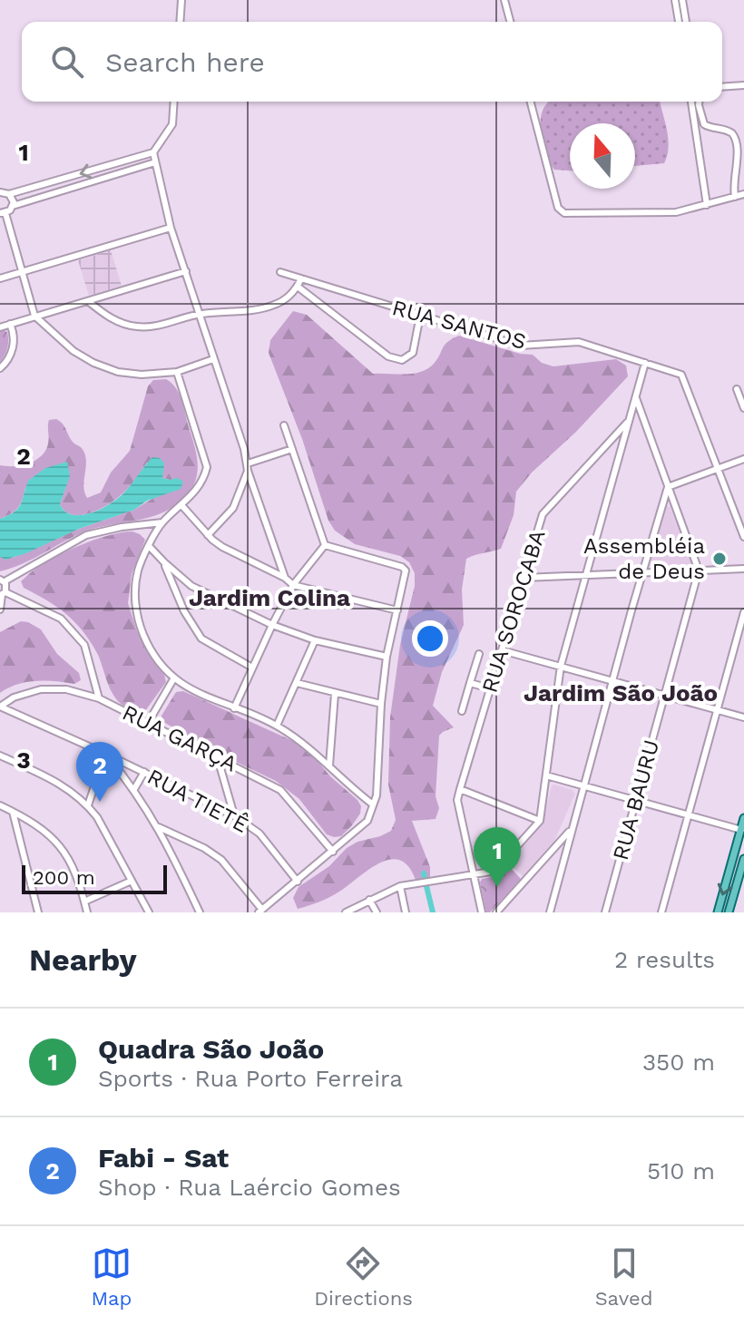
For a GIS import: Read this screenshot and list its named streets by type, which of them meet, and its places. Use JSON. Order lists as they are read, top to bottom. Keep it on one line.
{"streets":{"street":["RUA SANTOS","RUA SOROCABA","RUA GARÇA","RUA BAURU","RUA TIETÊ"]},"crossings":[["RUA GARÇA","RUA TIETÊ"]],"districts":["Jardim Colina","Jardim São João"],"places":["Assembléia de Deus"],"scale_bar":"200 m","north":"top","page":{"search":"Search here","pins":["2","1"],"scale":"200 m","heading":["Nearby","2 results"],"list":[{"mark":"1","name":"Quadra São João","note":"Sports · Rua Porto Ferreira","value":"350 m"},{"mark":"2","name":"Fabi - Sat","note":"Shop · Rua Laércio Gomes","value":"510 m"}],"nav":["Map","Directions","Saved"]},"grid":{"rows":["1","2","3"]}}
